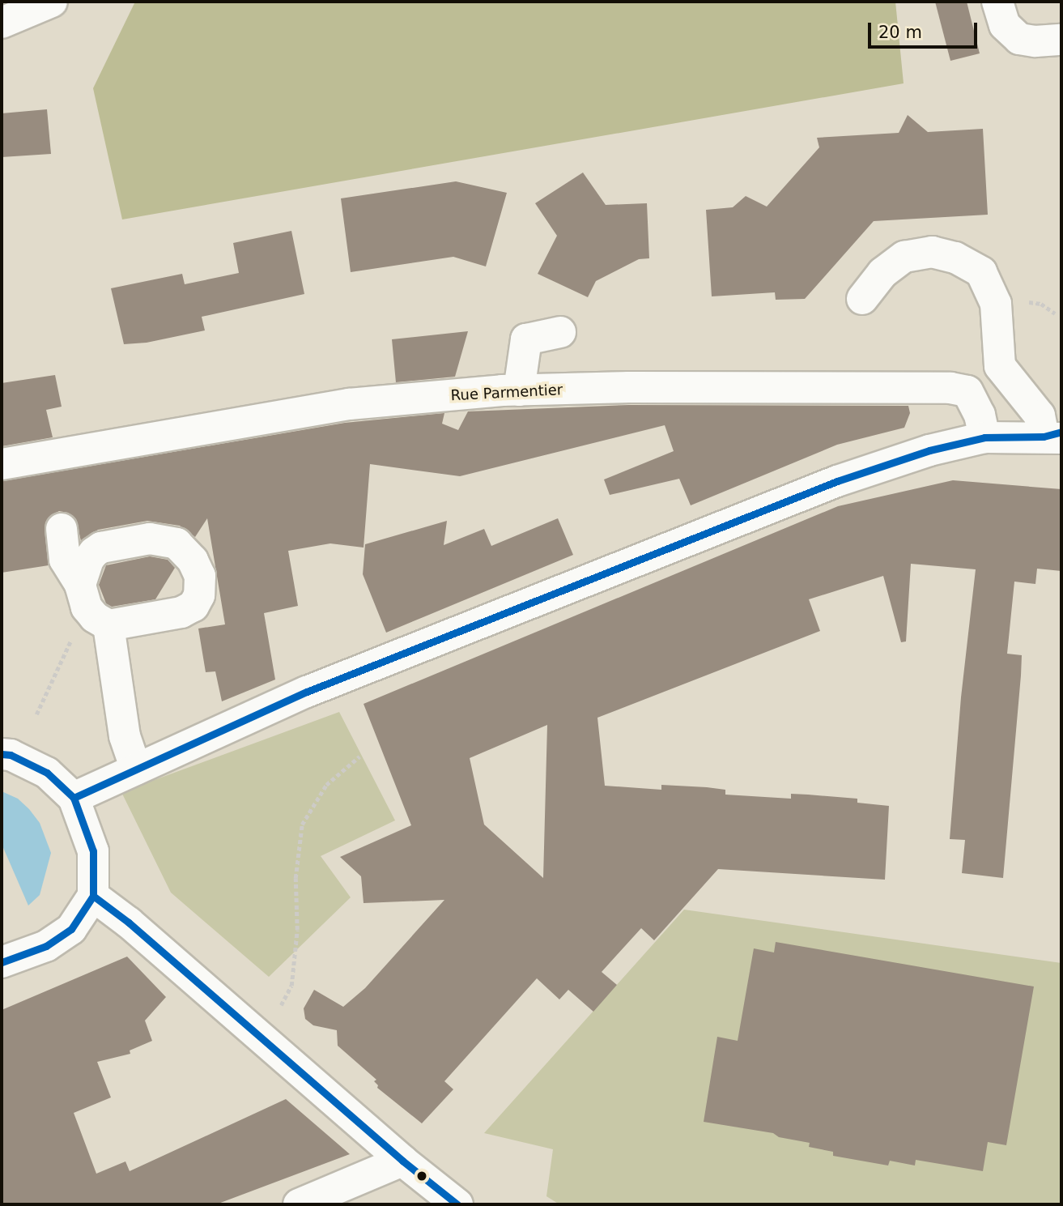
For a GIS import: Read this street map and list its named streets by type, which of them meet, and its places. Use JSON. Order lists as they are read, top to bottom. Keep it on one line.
{"streets":{"street":["Rue Parmentier"]},"scale_bar":"20 m"}
